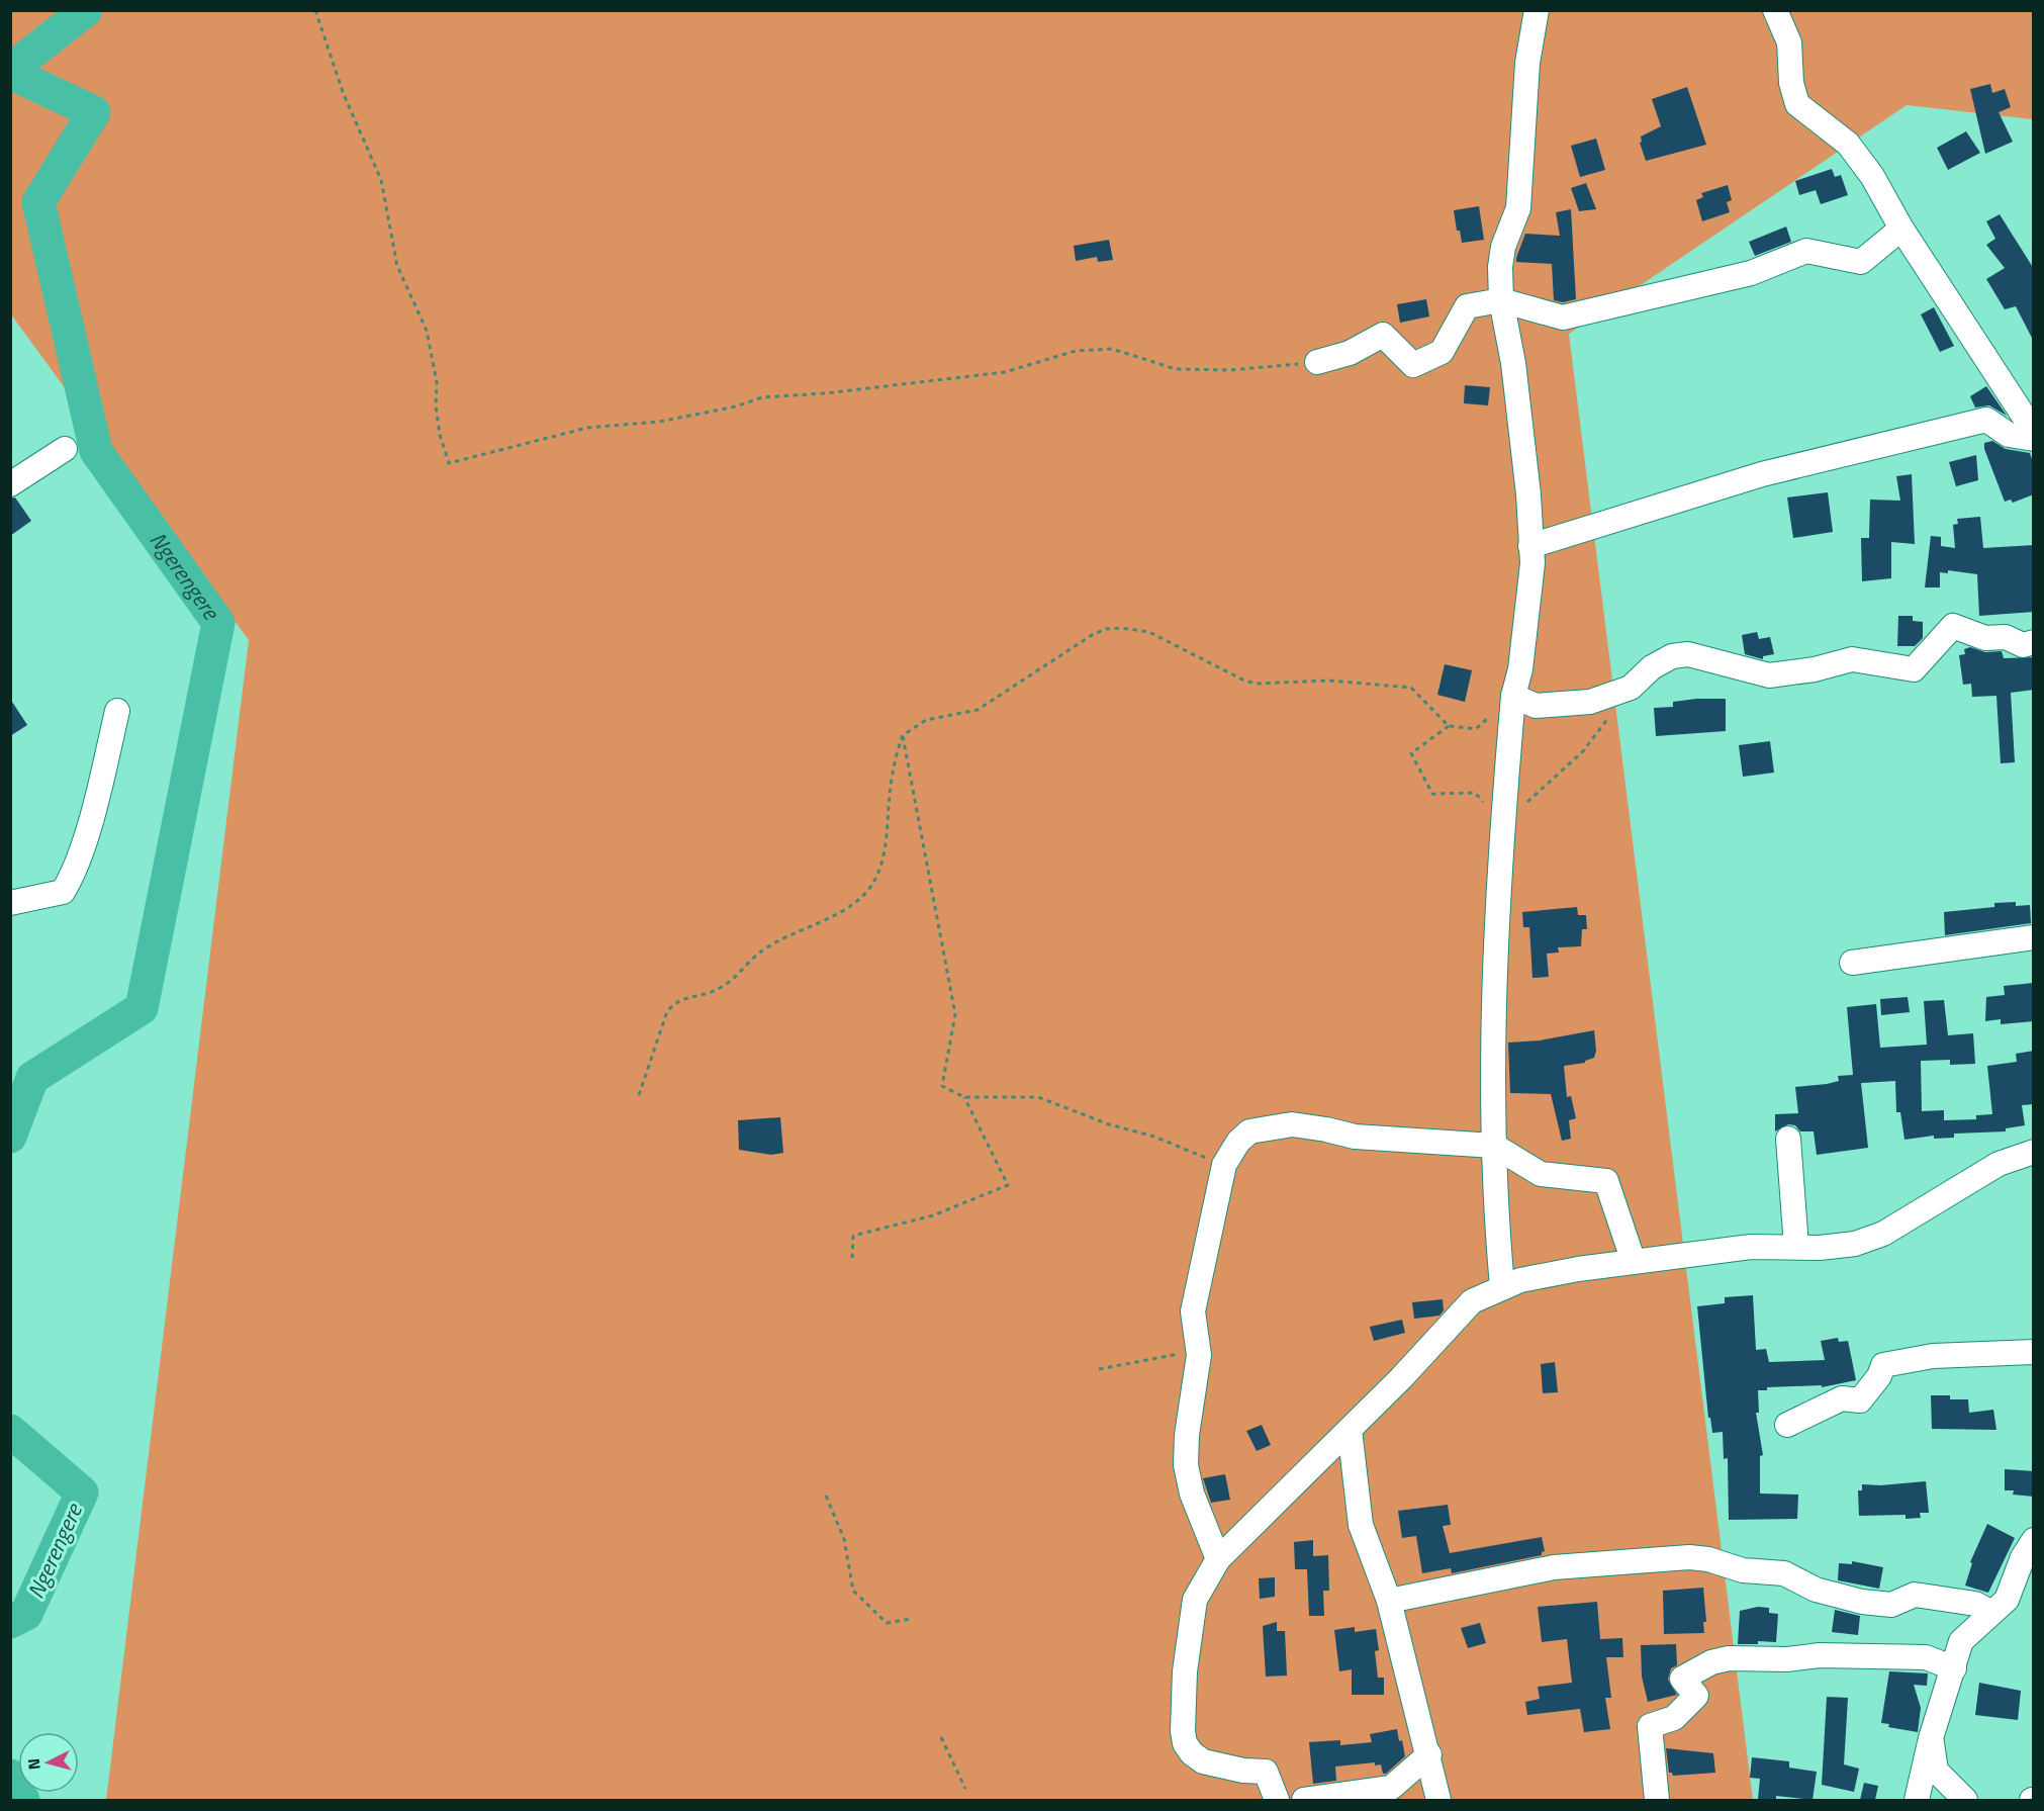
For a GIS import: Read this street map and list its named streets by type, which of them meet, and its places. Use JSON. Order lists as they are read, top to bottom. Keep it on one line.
{"water":["Ngerengere"],"north":"left"}
